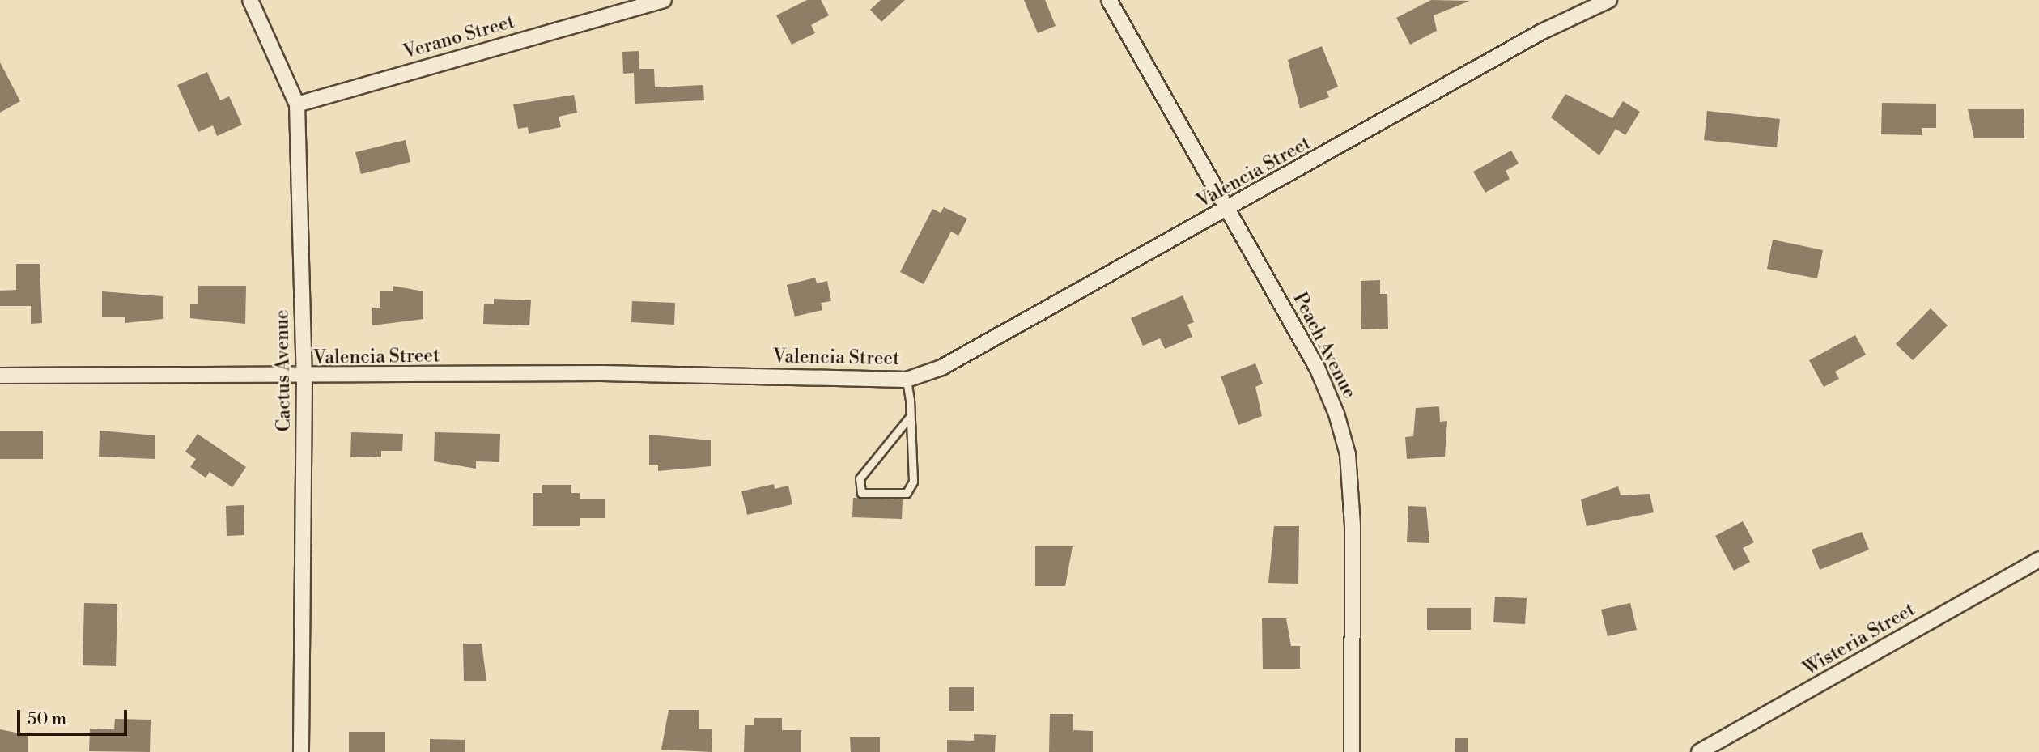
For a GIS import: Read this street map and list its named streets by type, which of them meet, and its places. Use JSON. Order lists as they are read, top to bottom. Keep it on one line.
{"streets":{"street":["Verano Street","Valencia Street","Peach Avenue","Cactus Avenue","Wisteria Street"]},"crossings":[["Verano Street","Cactus Avenue"],["Valencia Street","Peach Avenue"],["Valencia Street","Cactus Avenue"]],"scale_bar":"50 m"}
